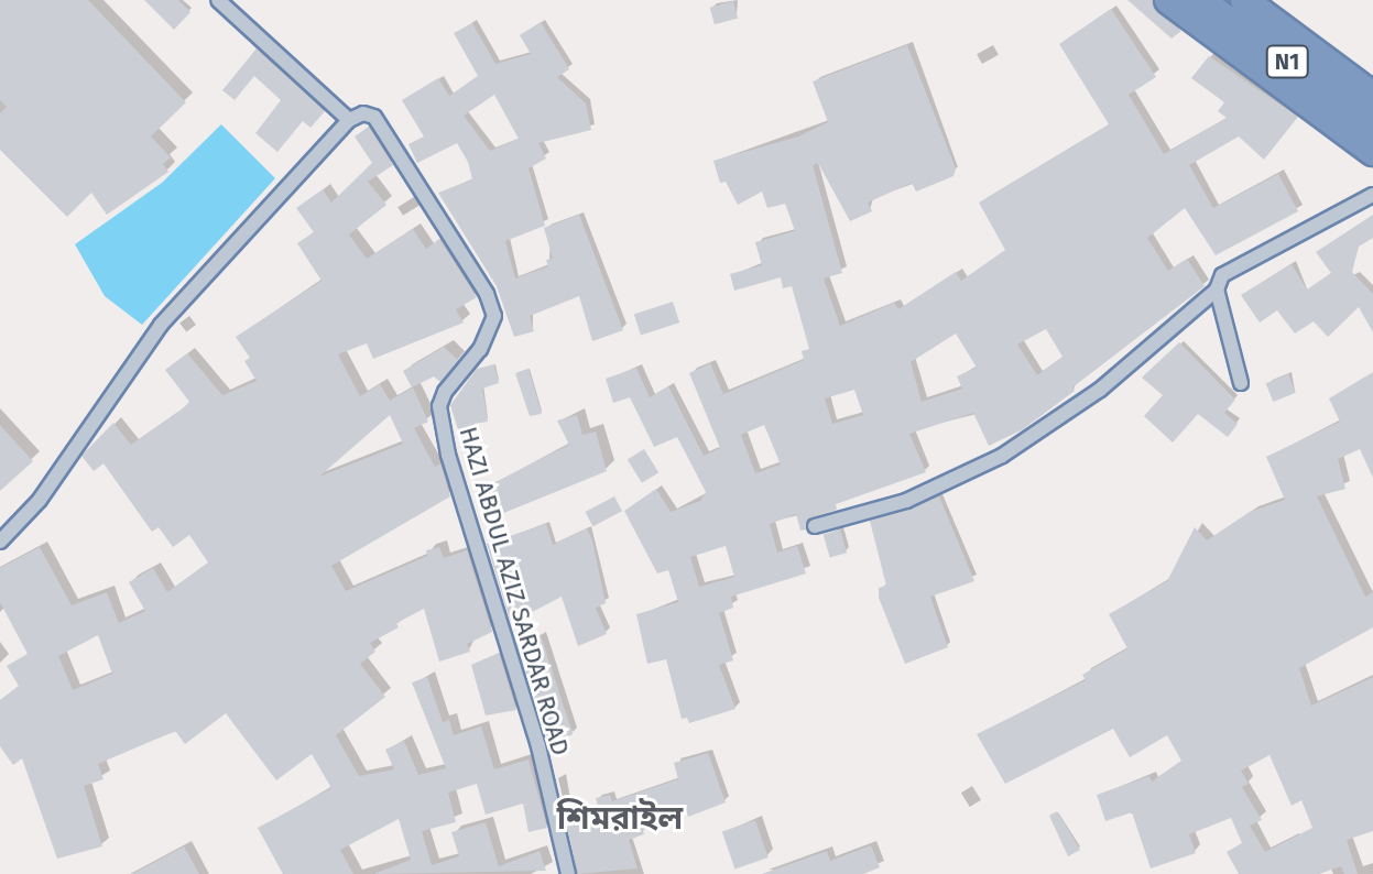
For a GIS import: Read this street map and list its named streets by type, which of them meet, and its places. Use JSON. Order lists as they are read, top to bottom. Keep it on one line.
{"streets":{"highway":["N1"],"street":["HAZI ABDUL AZIZ SARDAR ROAD"]},"districts":["শিমরাইল"]}
